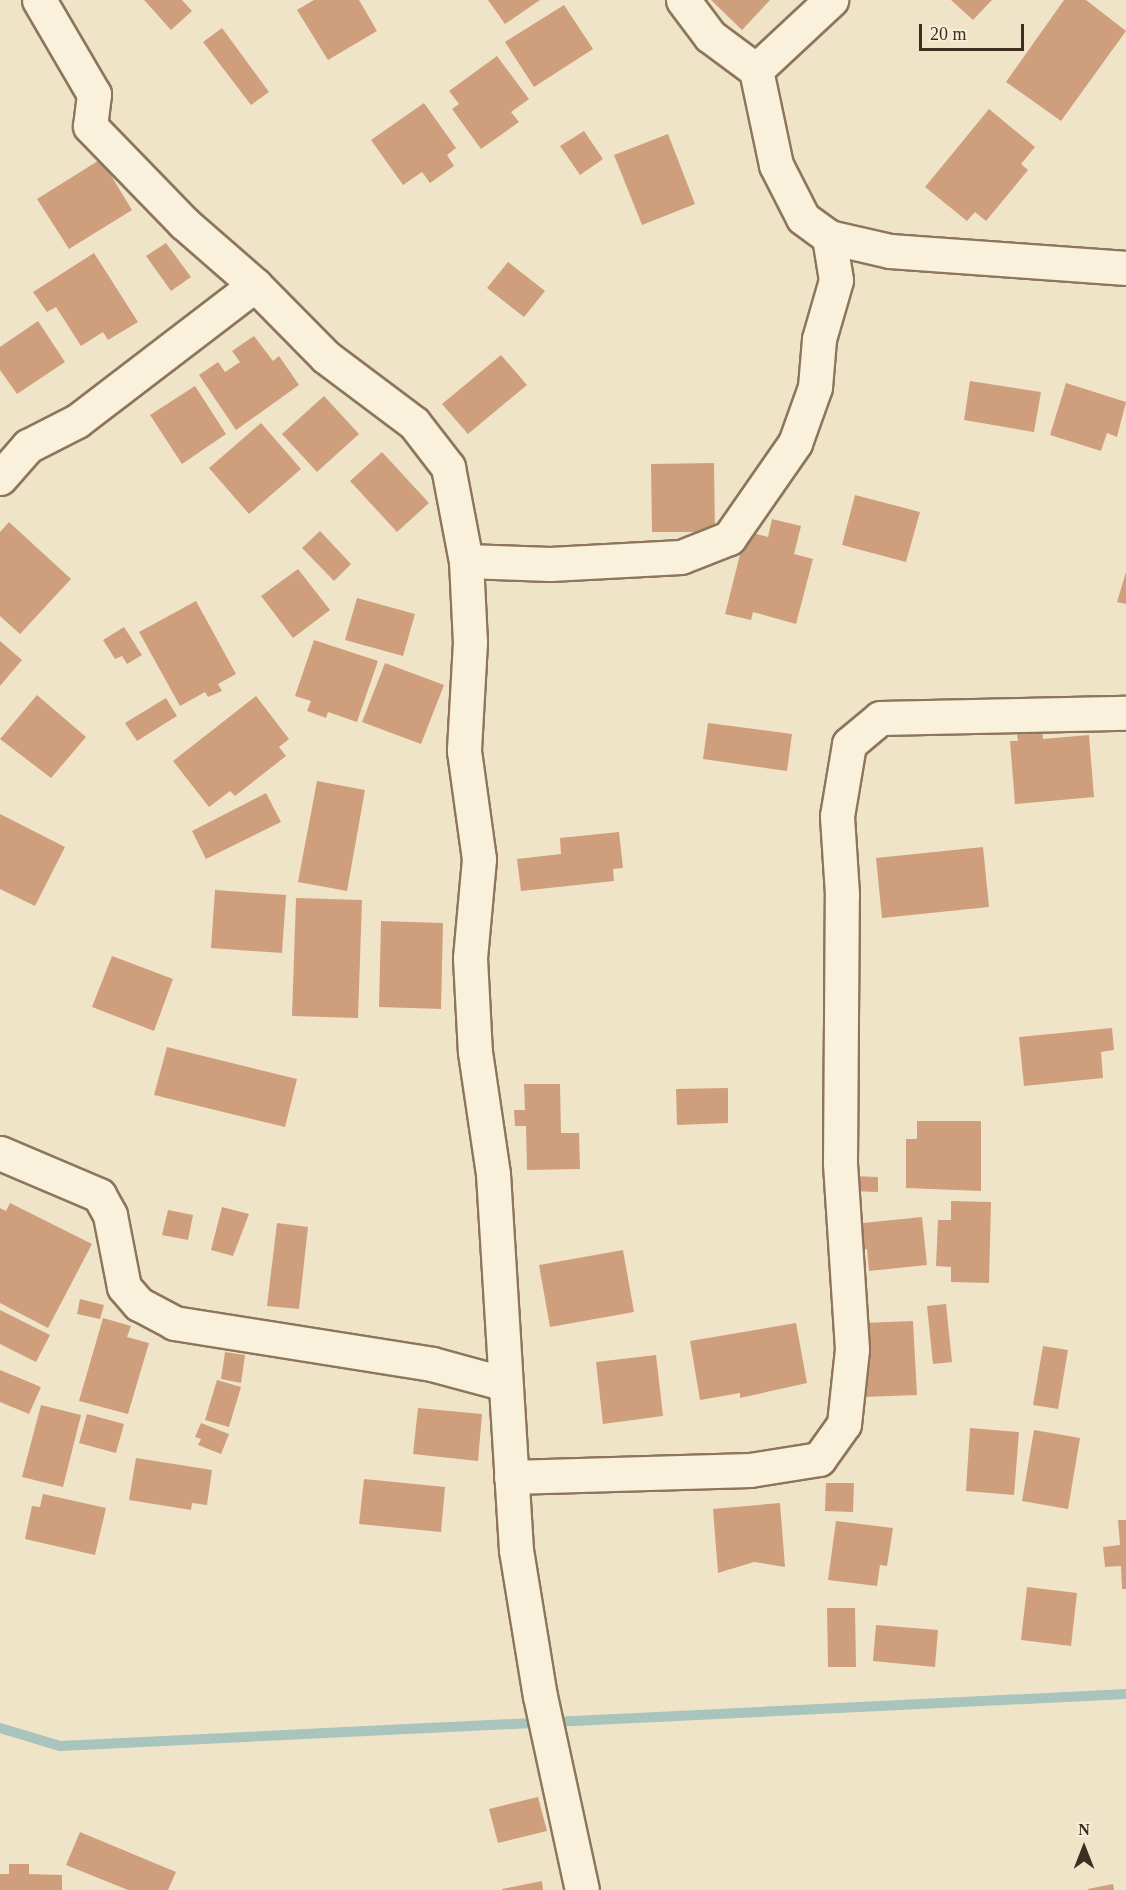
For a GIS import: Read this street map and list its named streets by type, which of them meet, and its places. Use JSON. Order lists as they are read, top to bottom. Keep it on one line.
{"scale_bar":"20 m","north":"top"}
